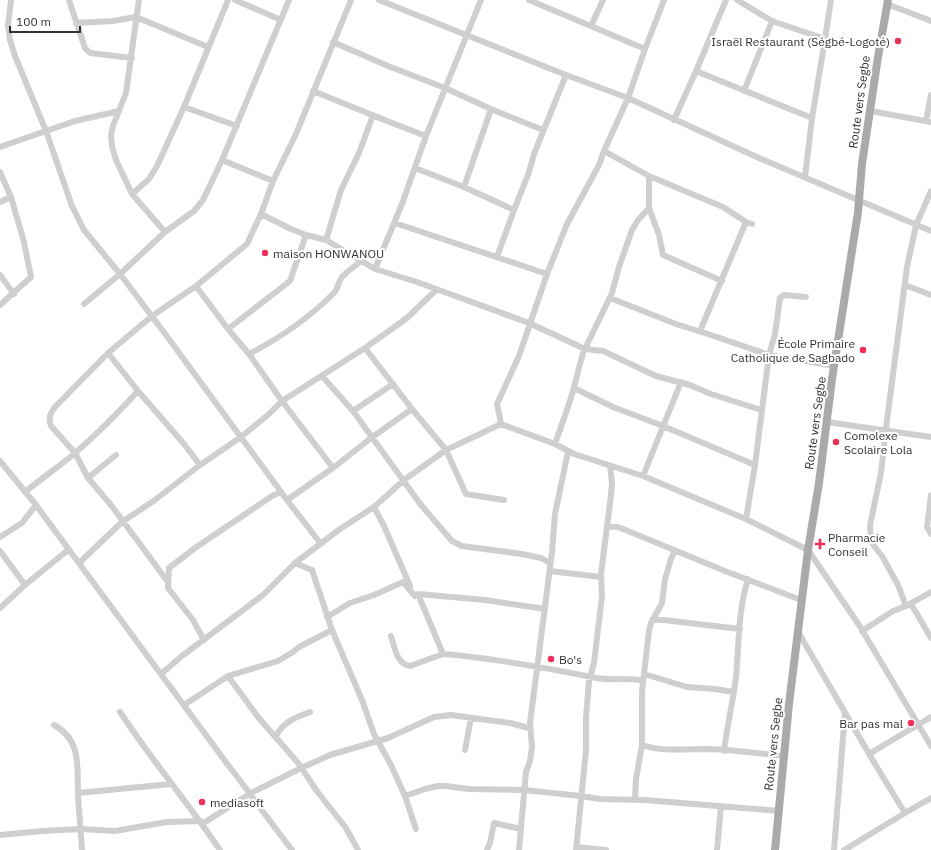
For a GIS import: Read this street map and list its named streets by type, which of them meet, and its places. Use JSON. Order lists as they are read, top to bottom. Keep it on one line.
{"streets":{"main road":["Route vers Segbe"]},"places":{"other":["Israël Restaurant (Ségbé-Logoté)","maison HONWANOU","École Primaire Catholique de Sagbado","Comolexe Scolaire Lola","Bo's","Bar pas mal","mediasoft"],"health":["Pharmacie Conseil"]},"scale_bar":"100 m"}
